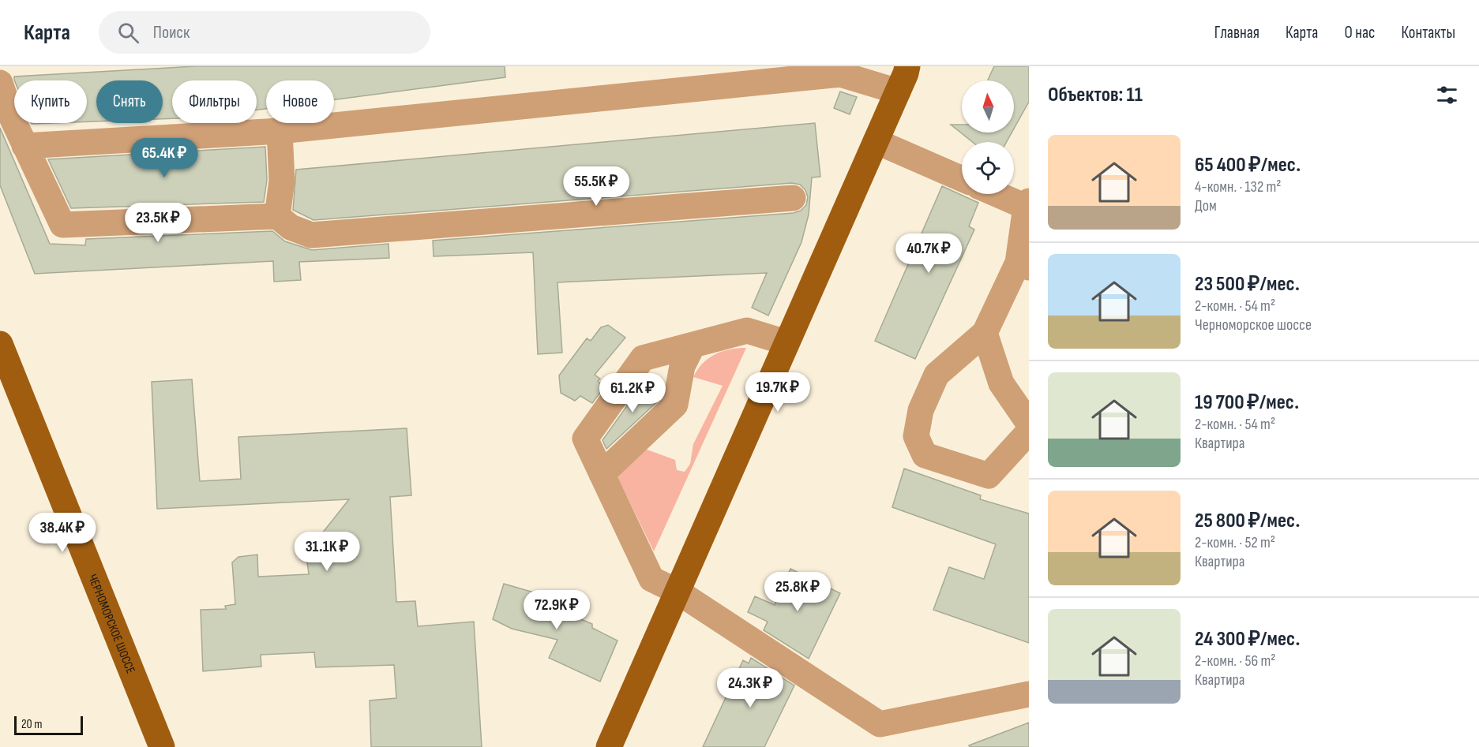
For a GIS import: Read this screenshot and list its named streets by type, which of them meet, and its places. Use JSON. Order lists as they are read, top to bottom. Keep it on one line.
{"streets":{"main road":["ЧЕРНОМОРСКОЕ ШОССЕ"]},"scale_bar":"20 m","north":"top","page":{"header":"Карта","search":"Поиск","nav":["Главная","Карта","О нас","Контакты"],"heading":"Объектов: 11","chip":["Купить","Снять","Фильтры","Новое"],"list":[{"name":"65 400 ₽/мес.","note":"4-комн. · 132 m² · Дом"},{"name":"23 500 ₽/мес.","note":"2-комн. · 54 m² · Черноморское шоссе"},{"name":"19 700 ₽/мес.","note":"2-комн. · 54 m² · Квартира"},{"name":"25 800 ₽/мес.","note":"2-комн. · 52 m² · Квартира"},{"name":"24 300 ₽/мес.","note":"2-комн. · 56 m² · Квартира"}],"price":["65.4K ₽","55.5K ₽","23.5K ₽","40.7K ₽","19.7K ₽","61.2K ₽","38.4K ₽","31.1K ₽","25.8K ₽","72.9K ₽","24.3K ₽"],"scale":"20 m"}}
